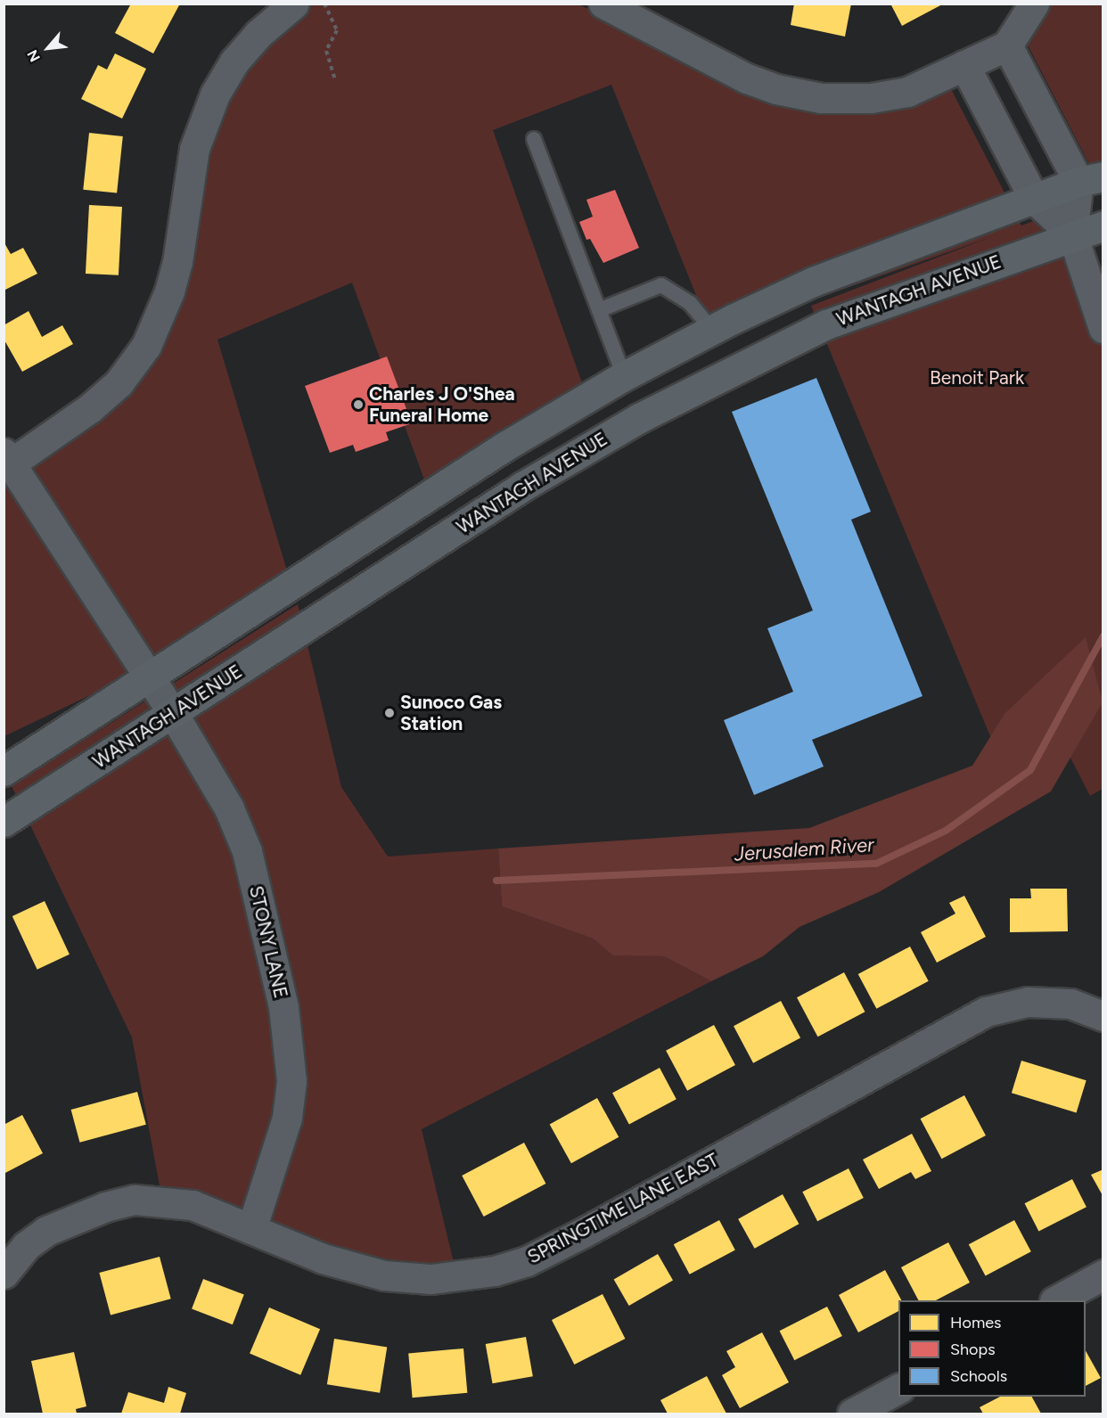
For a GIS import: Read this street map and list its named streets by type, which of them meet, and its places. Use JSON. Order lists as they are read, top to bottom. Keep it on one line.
{"streets":{"main road":["WANTAGH AVENUE"],"street":["STONY LANE","SPRINGTIME LANE EAST"]},"crossings":[["WANTAGH AVENUE","STONY LANE"],["STONY LANE","SPRINGTIME LANE EAST"]],"water":["Jerusalem River"],"parks":["Benoit Park"],"places":["Charles J O'Shea Funeral Home","Sunoco Gas Station"],"legend":["Homes","Shops","Schools"],"north":"bottom left"}
